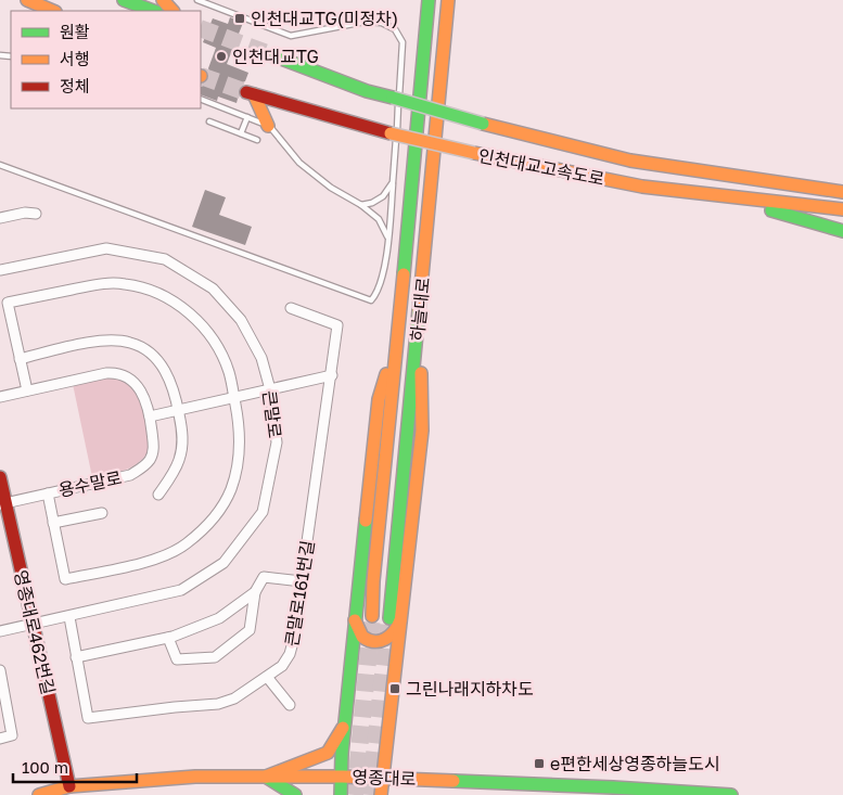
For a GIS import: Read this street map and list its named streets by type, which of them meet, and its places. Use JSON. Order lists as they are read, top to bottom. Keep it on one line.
{"streets":{"main road":["인천대교고속도로","하늘대로","영종대로462번길","영종대로"],"street":["큰말로","용수말로","큰말로161번길"]},"crossings":[["하늘대로","영종대로"],["큰말로","큰말로161번길"],["큰말로","영종대로462번길"],["용수말로","영종대로462번길"],["영종대로462번길","영종대로"]],"places":{"transit":["인천대교TG(미정차)","그린나래지하차도","e편한세상영종하늘도시"],"other":["인천대교TG"]},"legend":["원활","서행","정체"],"scale_bar":"100 m"}
